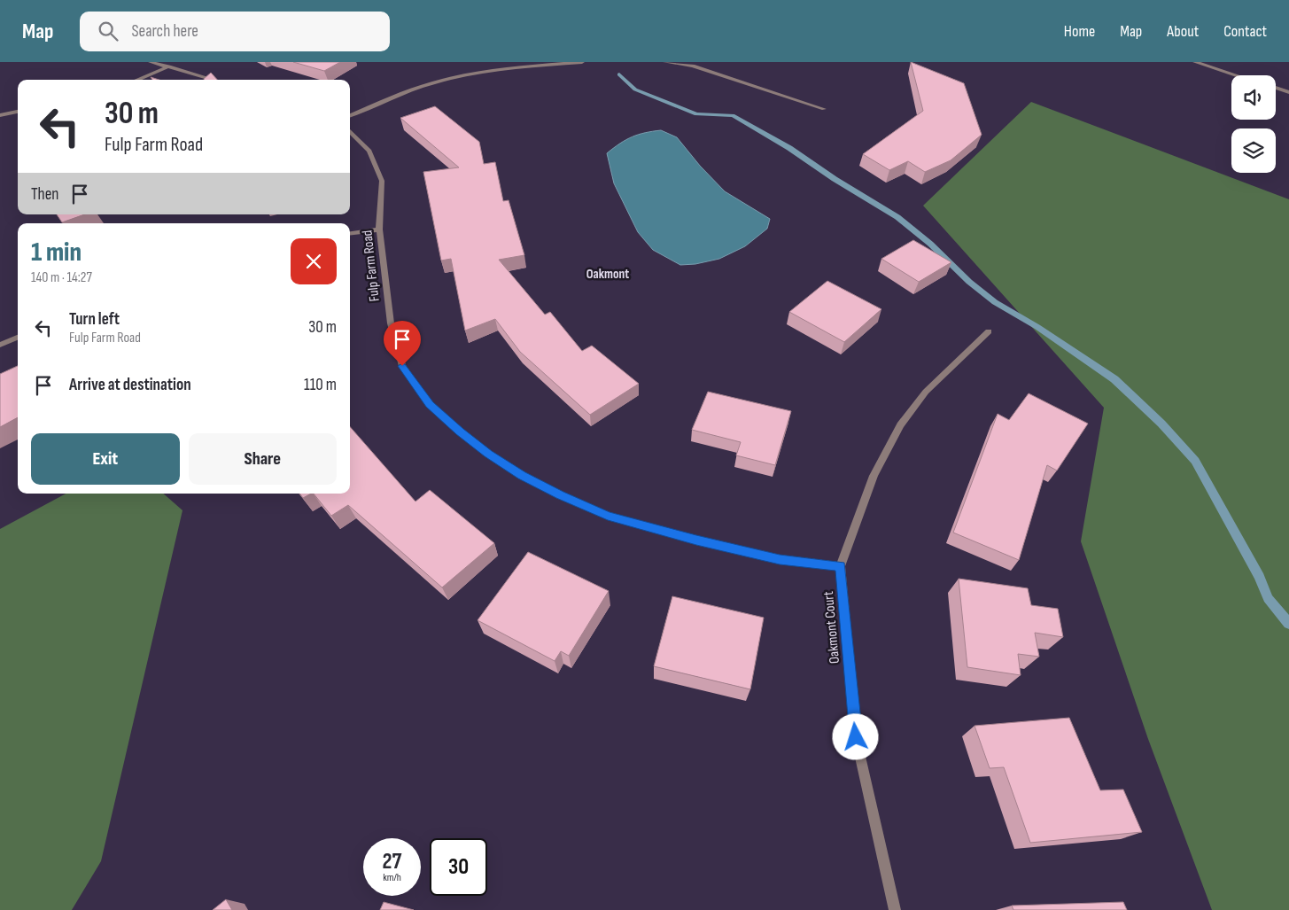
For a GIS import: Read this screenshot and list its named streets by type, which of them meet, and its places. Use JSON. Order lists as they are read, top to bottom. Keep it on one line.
{"streets":{"street":["Fulp Farm Road","Oakmont Court"]},"crossings":[["Fulp Farm Road","Oakmont Court"]],"districts":["Oakmont"],"page":{"header":"Map","search":"Search here","nav":["Home","Map","About","Contact"],"turn":["30 m","Fulp Farm Road"],"then":"Then","heading":["1 min","140 m · 14:27"],"list":[{"name":"Turn left","note":"Fulp Farm Road","value":"30 m"},{"name":"Arrive at destination","value":"110 m"}],"buttons":["Exit","Share"],"speed":"27 km/h","limit":"30"}}
